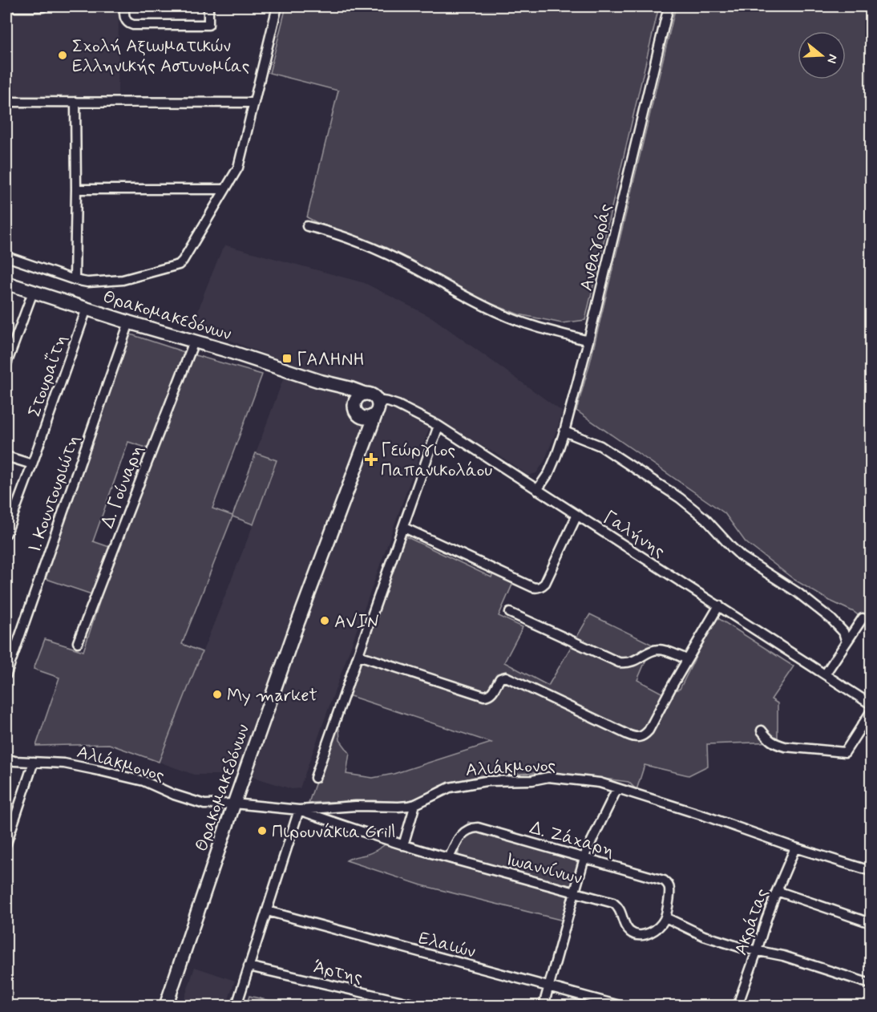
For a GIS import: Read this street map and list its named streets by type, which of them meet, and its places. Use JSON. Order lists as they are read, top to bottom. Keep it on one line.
{"streets":{"main road":["Θρακομακεδόνων"],"street":["Ανθαγοράς","Στουραΐτη","Δ. Γούναρη","Ι. Κουντουριώτη","Γαλήνης","Αλιάκμονος","Δ. Ζάχαρη","Ιωαννίνων","Ακράτας","Ελαιών","Άρτης"]},"crossings":[["Ανθαγοράς","Γαλήνης"],["Θρακομακεδόνων","Στουραΐτη"],["Θρακομακεδόνων","Δ. Γούναρη"],["Θρακομακεδόνων","Ι. Κουντουριώτη"],["Θρακομακεδόνων","Γαλήνης"],["Θρακομακεδόνων","Αλιάκμονος"],["Αλιάκμονος","Ιωαννίνων"],["Αλιάκμονος","Ακράτας"],["Δ. Ζάχαρη","Ιωαννίνων"]],"places":{"other":["Σχολή Αξιωματικών Ελληνικής Αστυνομίας","AVIN","My market","Πιρουνάκια Grill"],"transit":["ΓΑΛΗΝΗ"],"health":["Γεώργιος Παπανικολάου"]},"north":"right"}
